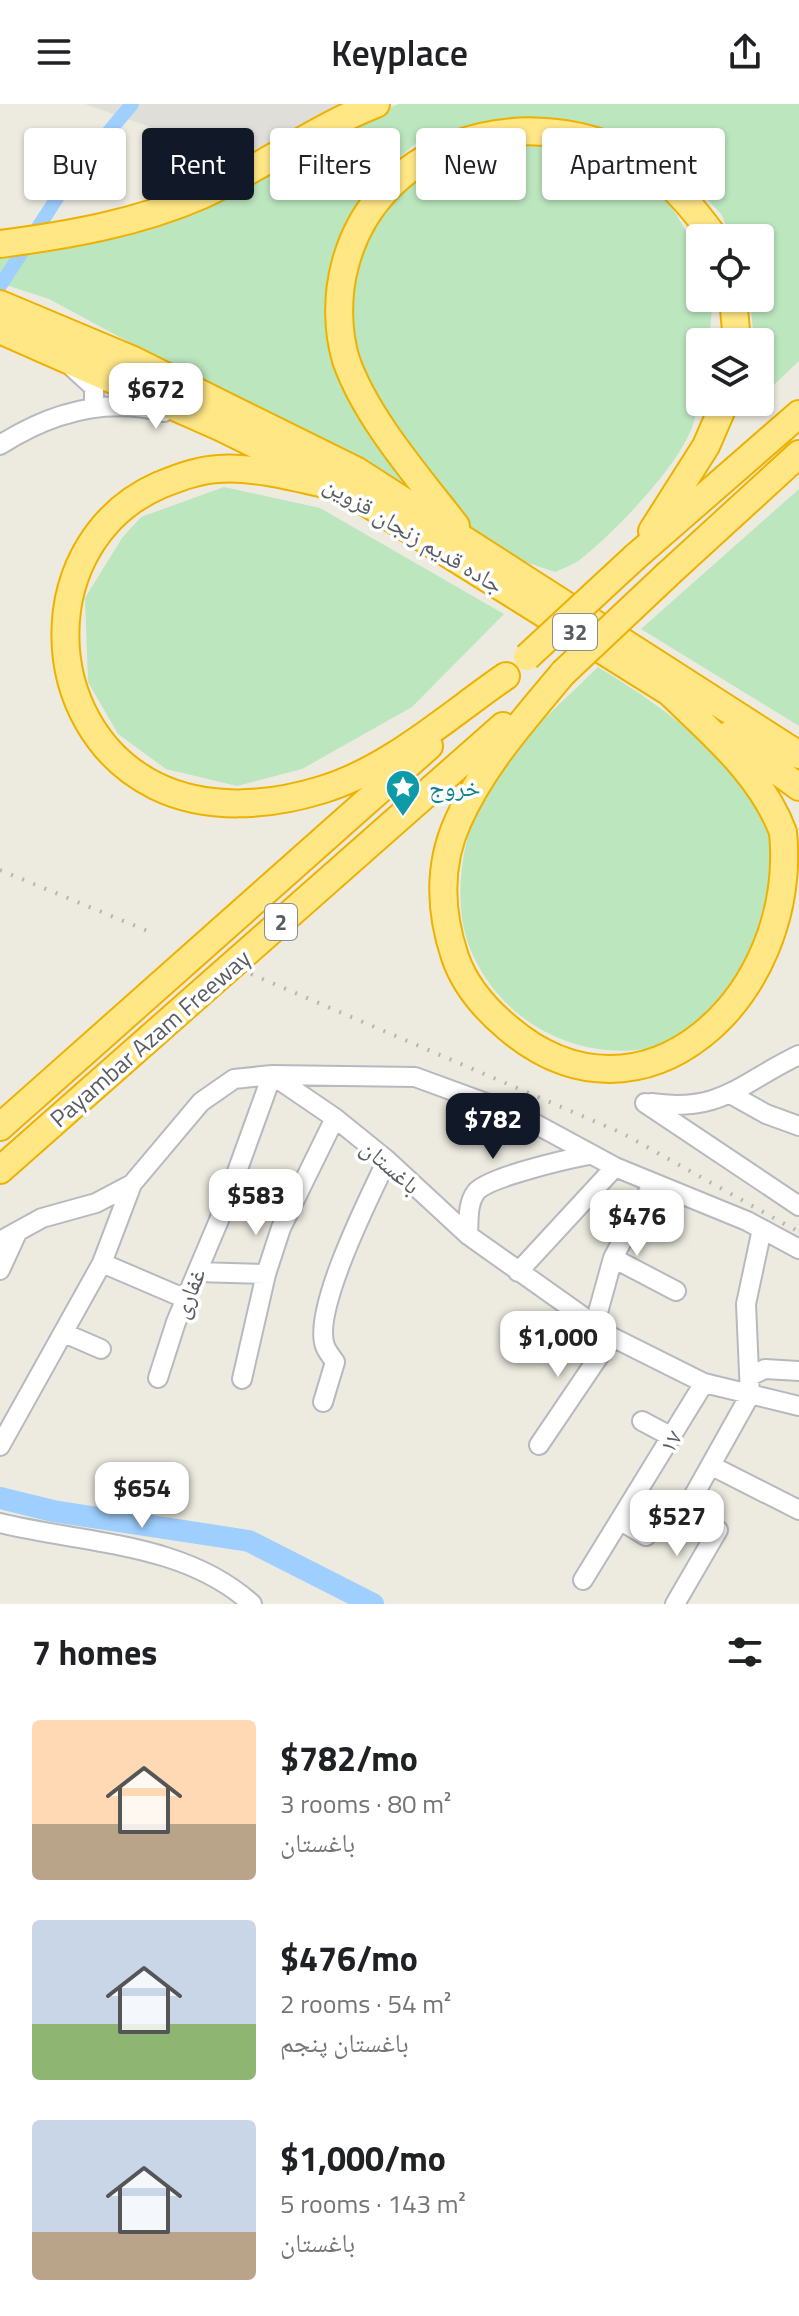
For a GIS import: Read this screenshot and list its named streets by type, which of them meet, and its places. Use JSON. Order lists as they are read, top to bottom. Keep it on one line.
{"streets":{"highway":["جاده قدیم زنجان قزوین","32","2","Payambar Azam Freeway"],"street":["باغستان","غفاری","۱۷"]},"crossings":[["باغستان","غفاری"],["باغستان","۱۷"]],"places":{"place":["خروج"]},"page":{"header":"Keyplace","chip":["Buy","Rent","Filters","New","Apartment"],"price":["$672","$782","$583","$476","$1,000","$654","$527"],"heading":"7 homes","list":[{"name":"$782/mo","note":"3 rooms · 80 m² · باغستان"},{"name":"$476/mo","note":"2 rooms · 54 m² · باغستان پنجم"},{"name":"$1,000/mo","note":"5 rooms · 143 m² · باغستان"}]}}
